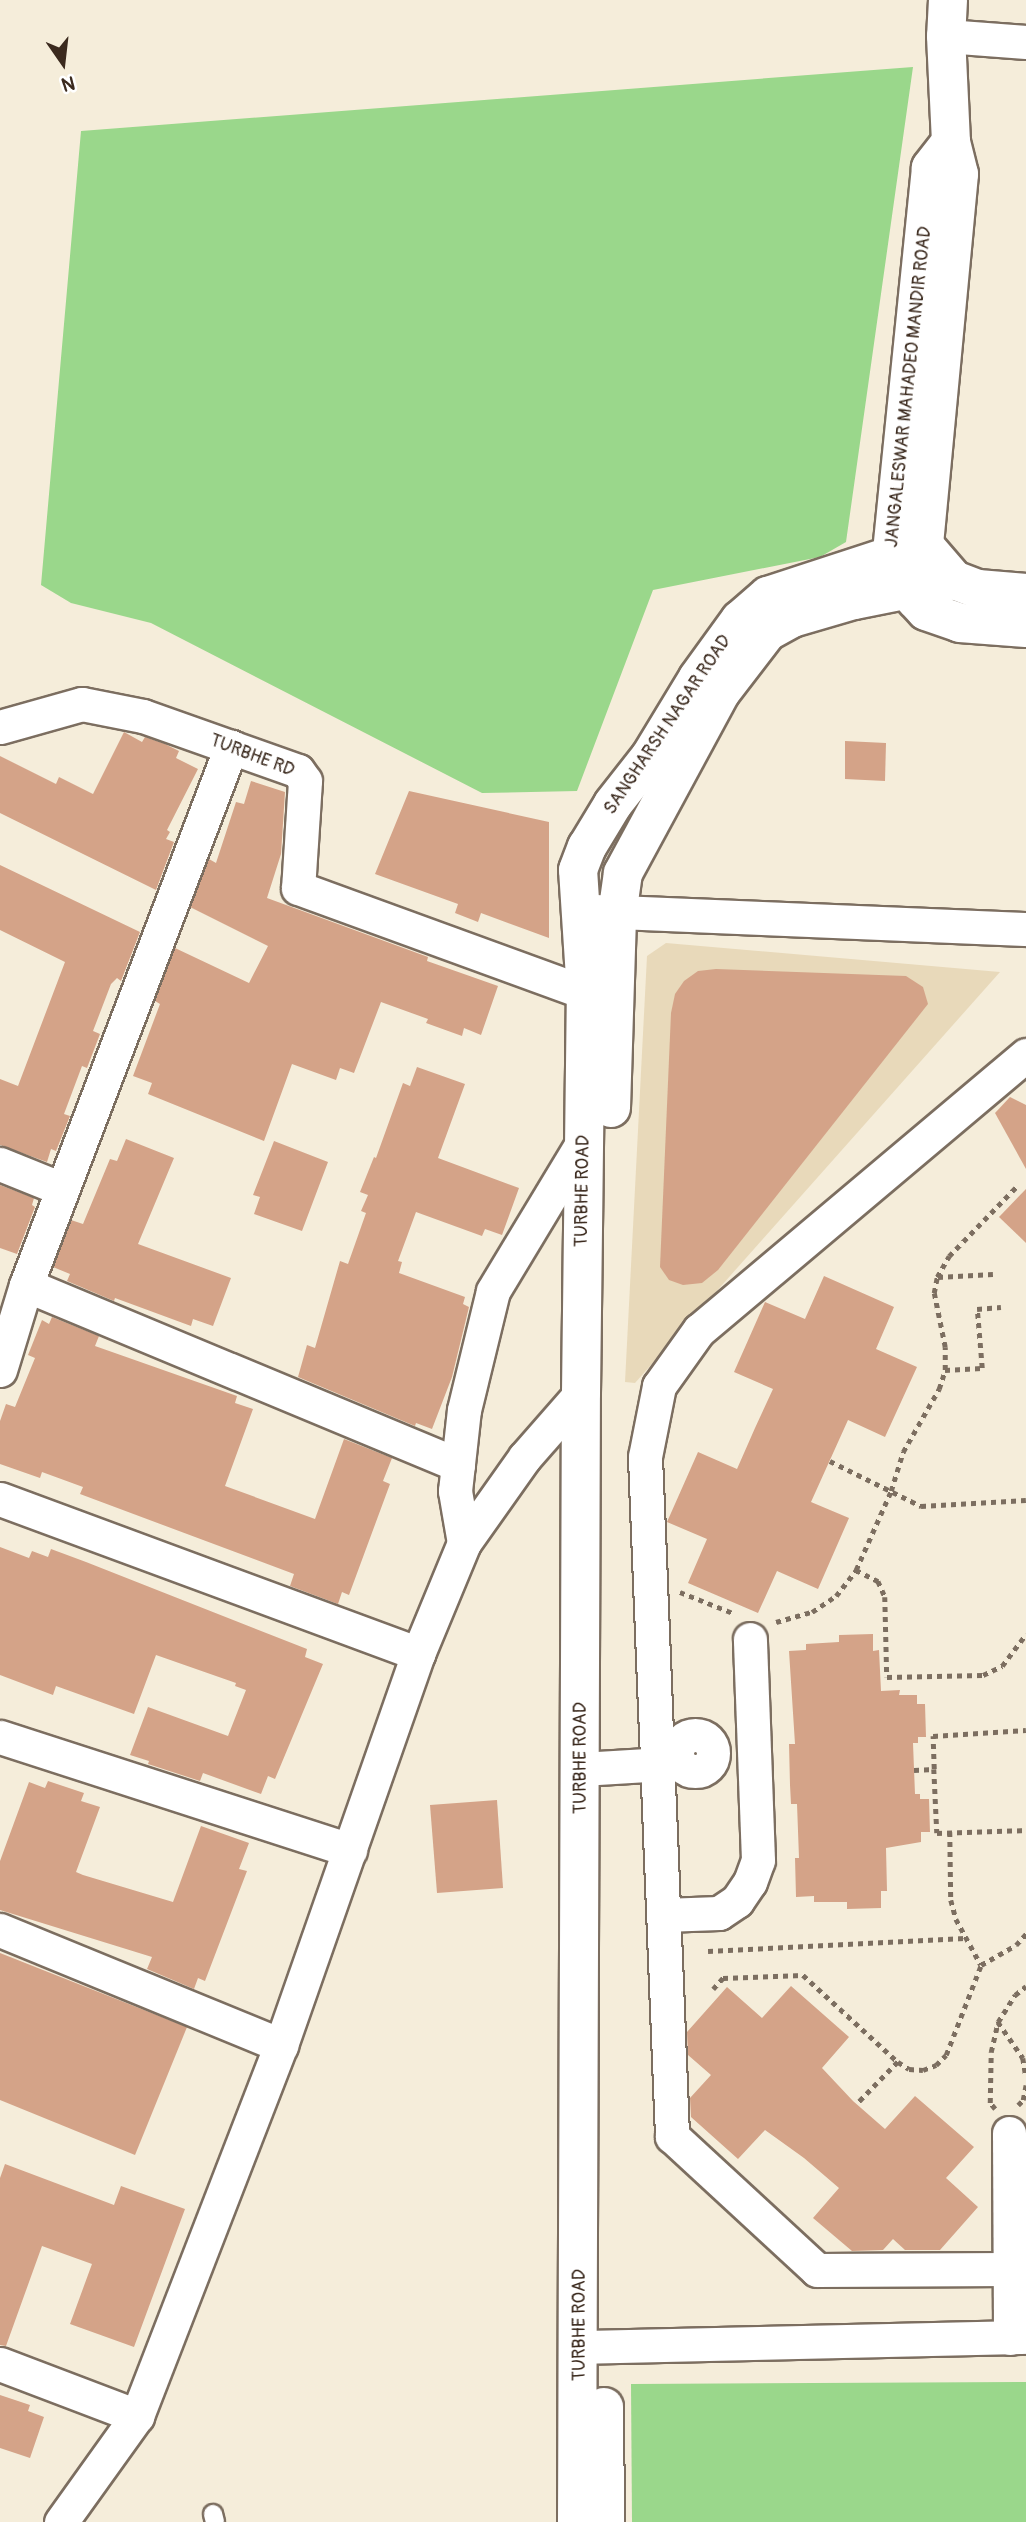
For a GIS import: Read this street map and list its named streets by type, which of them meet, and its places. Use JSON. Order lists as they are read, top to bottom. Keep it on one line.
{"streets":{"street":["JANGALESWAR MAHADEO MANDIR ROAD","SANGHARSH NAGAR ROAD","TURBHE RD","TURBHE ROAD"]},"crossings":[["JANGALESWAR MAHADEO MANDIR ROAD","SANGHARSH NAGAR ROAD"],["SANGHARSH NAGAR ROAD","TURBHE RD"],["SANGHARSH NAGAR ROAD","TURBHE ROAD"],["TURBHE RD","TURBHE ROAD"]],"north":"bottom"}
